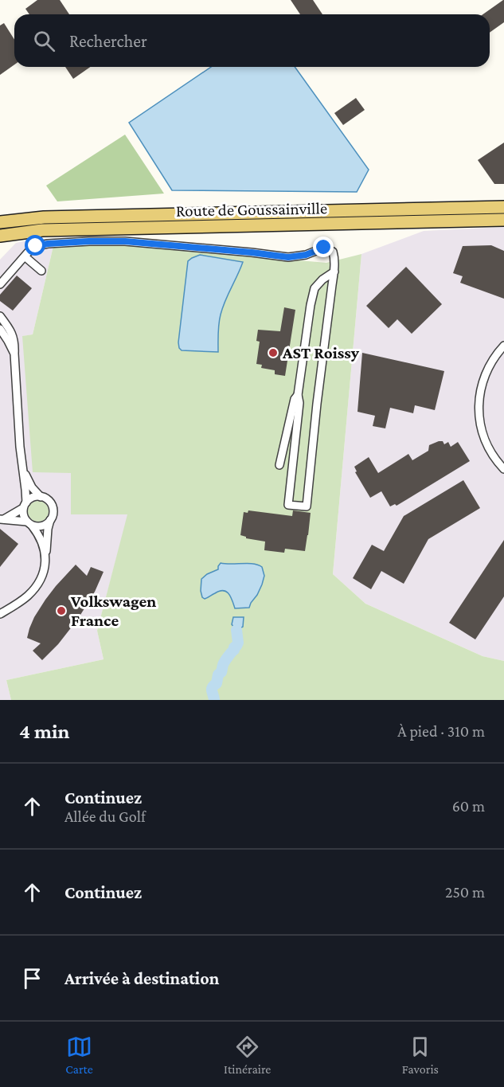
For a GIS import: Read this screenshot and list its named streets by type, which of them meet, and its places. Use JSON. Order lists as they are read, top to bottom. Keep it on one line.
{"streets":{"main road":["Route de Goussainville"]},"places":["AST Roissy","Volkswagen France"],"page":{"search":"Rechercher","heading":["4 min","À pied · 310 m"],"list":[["Continuez","Allée du Golf","60 m"],["Continuez","250 m"],"Arrivée à destination"],"nav":["Carte","Itinéraire","Favoris"]}}
